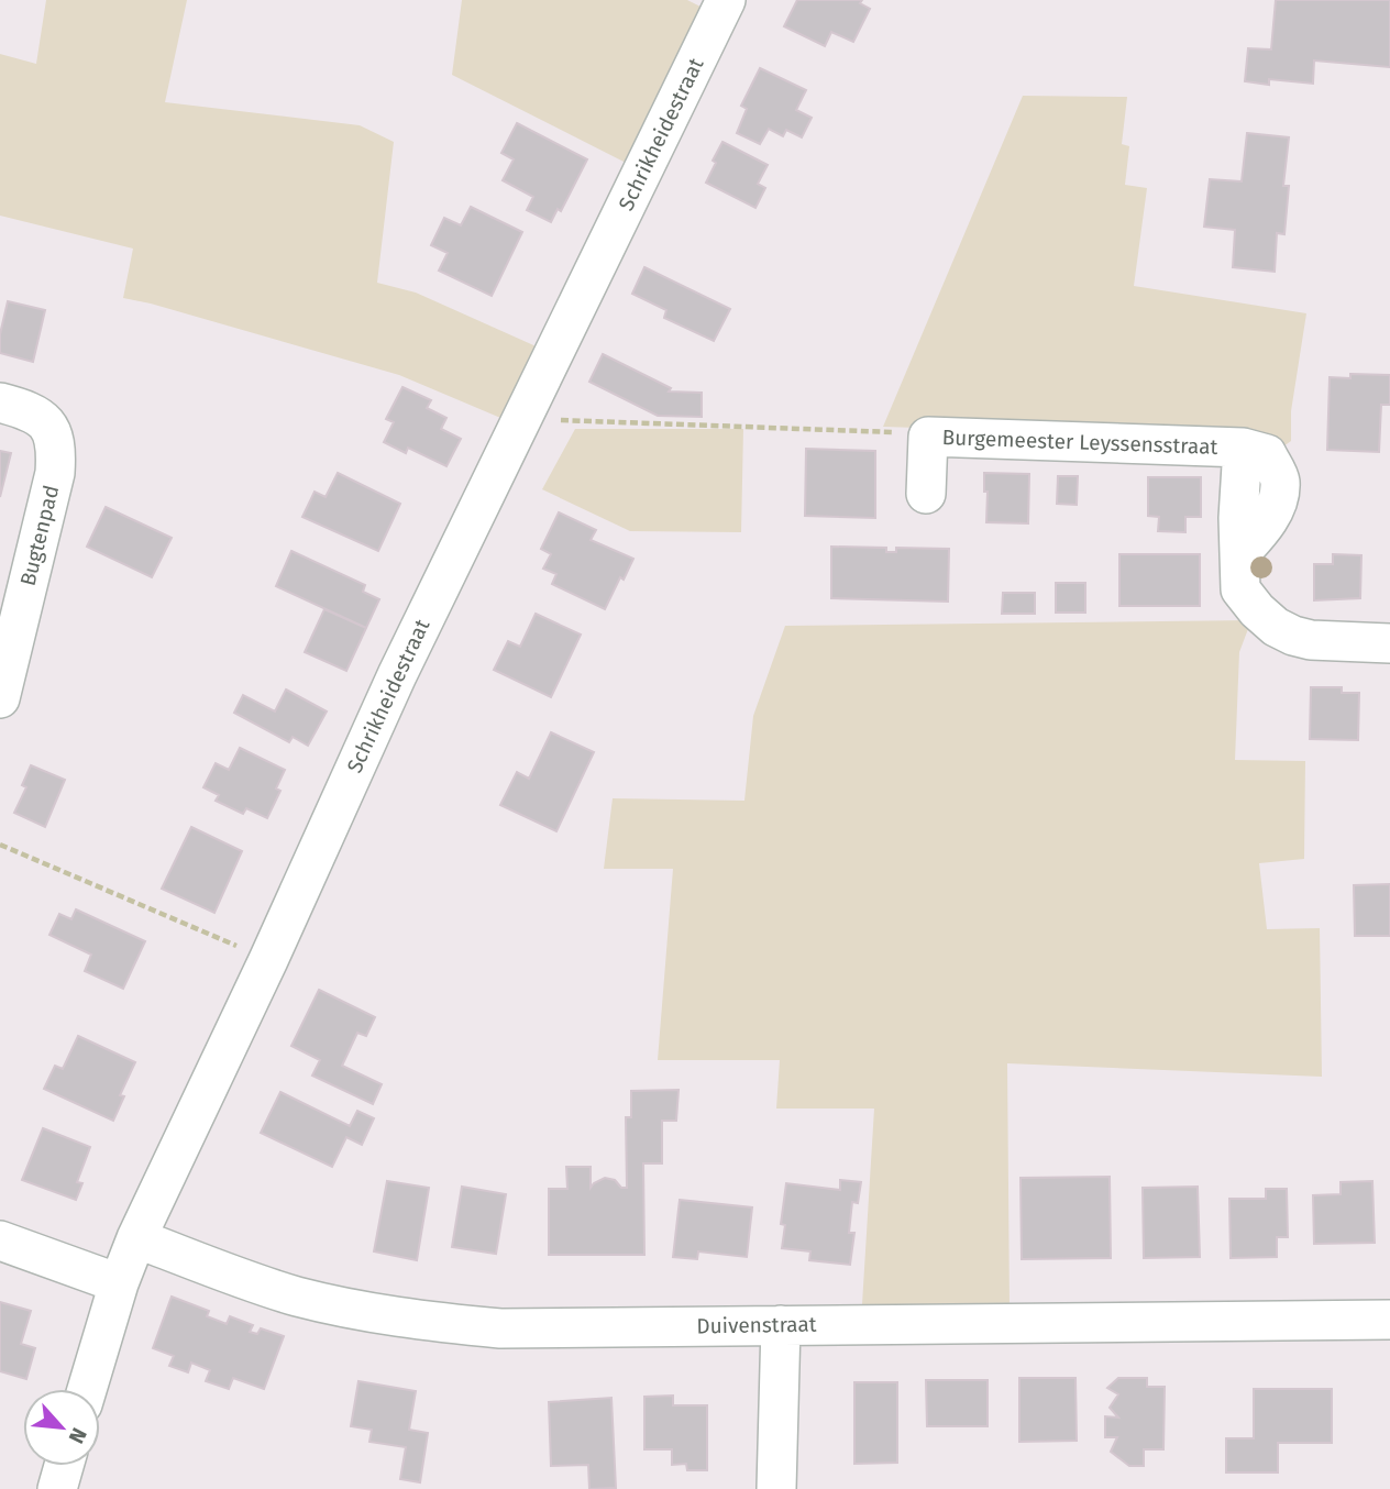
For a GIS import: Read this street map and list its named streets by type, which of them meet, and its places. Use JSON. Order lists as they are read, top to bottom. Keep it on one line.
{"streets":{"street":["Schrikheidestraat","Burgemeester Leyssensstraat","Bugtenpad","Duivenstraat"]},"crossings":[["Schrikheidestraat","Duivenstraat"]],"north":"bottom right"}
